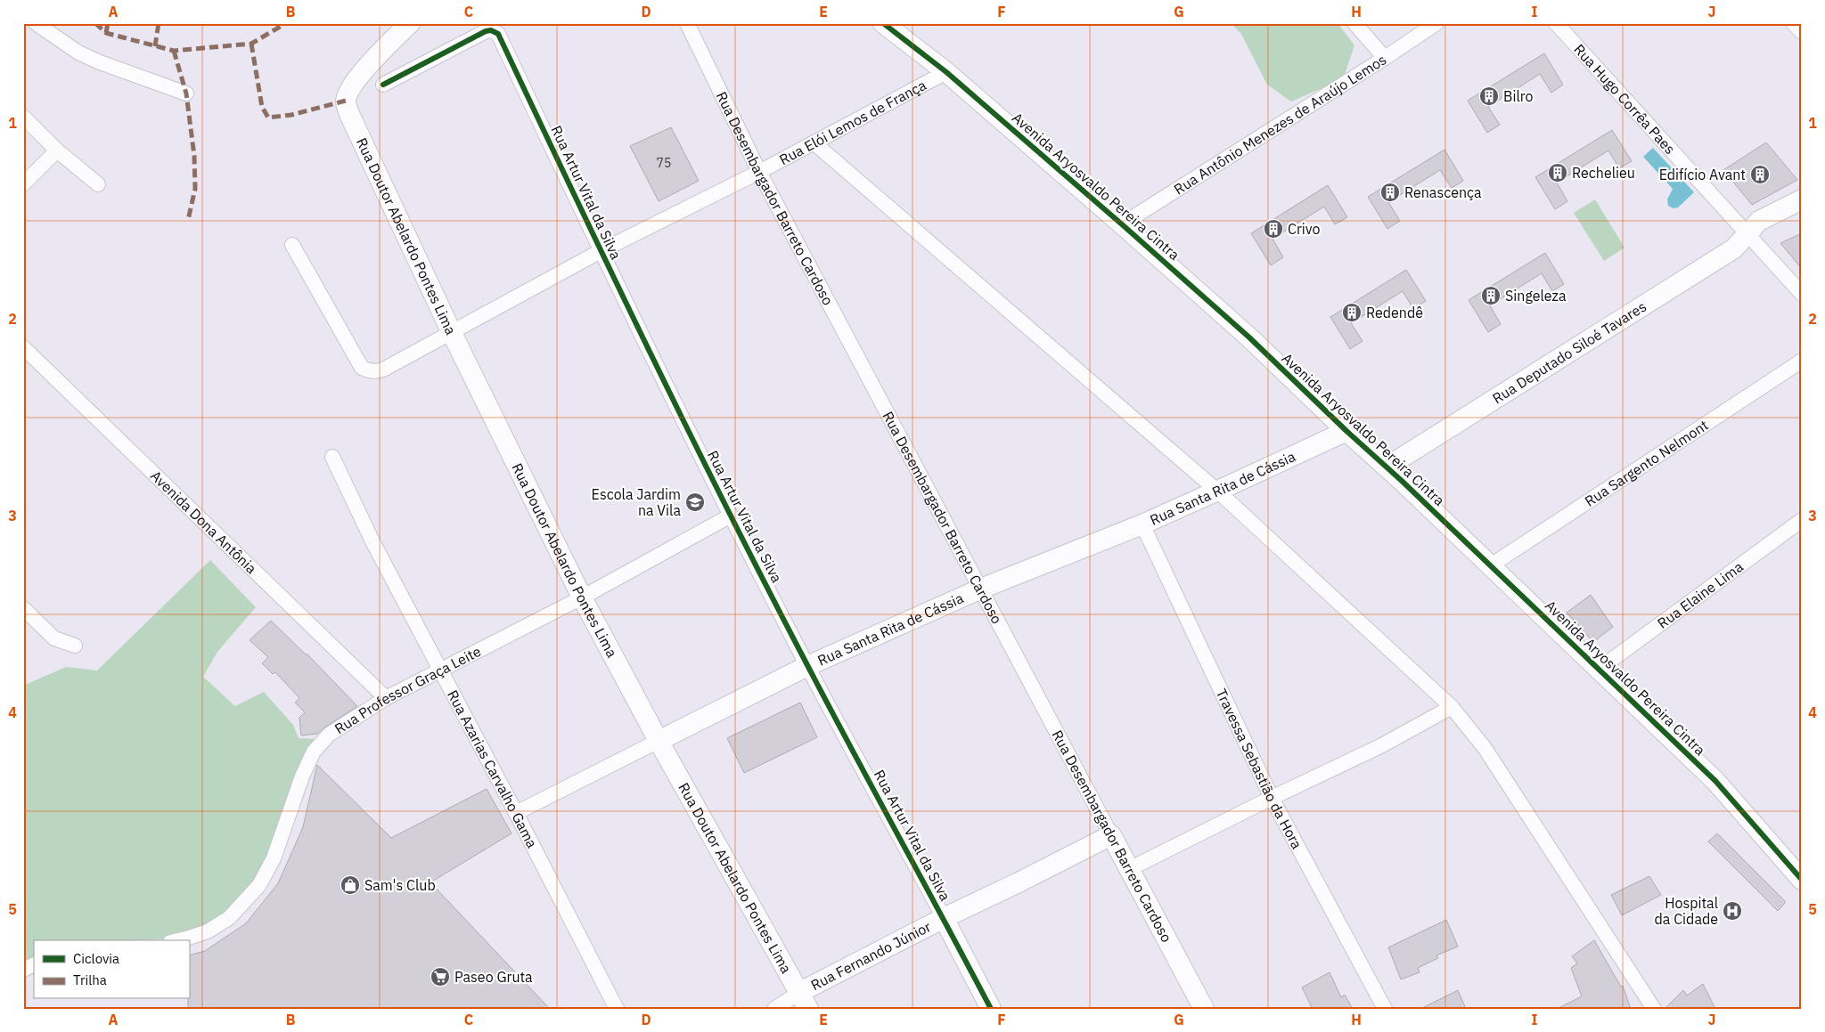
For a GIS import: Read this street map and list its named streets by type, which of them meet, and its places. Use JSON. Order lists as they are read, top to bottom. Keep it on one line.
{"streets":{"main road":["Avenida Aryosvaldo Pereira Cintra","Rua Artur Vital da Silva","Rua Desembargador Barreto Cardoso","Rua Doutor Abelardo Pontes Lima","Rua Deputado Siloé Tavares","Rua Santa Rita de Cássia","Rua Fernando Júnior"],"street":["Rua Hugo Corrêa Paes","Rua Elói Lemos de França","Rua Antônio Menezes de Araújo Lemos","Rua Sargento Nelmont","Avenida Dona Antônia","Rua Elaine Lima","Rua Professor Graça Leite","Rua Azarias Carvalho Gama","Travessa Sebastião da Hora"]},"crossings":[["Rua Hugo Corrêa Paes","Rua Deputado Siloé Tavares"],["Rua Elói Lemos de França","Avenida Aryosvaldo Pereira Cintra"],["Rua Elói Lemos de França","Rua Artur Vital da Silva"],["Rua Elói Lemos de França","Rua Desembargador Barreto Cardoso"],["Rua Elói Lemos de França","Rua Doutor Abelardo Pontes Lima"],["Rua Antônio Menezes de Araújo Lemos","Avenida Aryosvaldo Pereira Cintra"],["Avenida Aryosvaldo Pereira Cintra","Rua Deputado Siloé Tavares"],["Avenida Aryosvaldo Pereira Cintra","Rua Sargento Nelmont"],["Avenida Aryosvaldo Pereira Cintra","Rua Santa Rita de Cássia"],["Avenida Aryosvaldo Pereira Cintra","Rua Elaine Lima"],["Rua Artur Vital da Silva","Rua Santa Rita de Cássia"],["Rua Artur Vital da Silva","Rua Professor Graça Leite"],["Rua Artur Vital da Silva","Rua Fernando Júnior"],["Rua Desembargador Barreto Cardoso","Rua Santa Rita de Cássia"],["Rua Desembargador Barreto Cardoso","Rua Fernando Júnior"],["Rua Doutor Abelardo Pontes Lima","Rua Santa Rita de Cássia"],["Rua Doutor Abelardo Pontes Lima","Rua Professor Graça Leite"],["Rua Doutor Abelardo Pontes Lima","Rua Fernando Júnior"],["Rua Santa Rita de Cássia","Rua Azarias Carvalho Gama"],["Rua Santa Rita de Cássia","Travessa Sebastião da Hora"],["Avenida Dona Antônia","Rua Professor Graça Leite"],["Rua Professor Graça Leite","Rua Azarias Carvalho Gama"]],"places":{"building":["Bilro","Rechelieu","Edifício Avant","Renascença","Crivo","Singeleza","Redendê"],"school or university":["Escola Jardim na Vila"],"shop":["Sam's Club"],"hospital":["Hospital da Cidade"],"supermarket":["Paseo Gruta"]},"house_numbers":["75"],"legend":["Ciclovia","Trilha"],"grid":{"columns":["A","B","C","D","E","F","G","H","I","J"],"rows":["1","2","3","4","5"]}}
